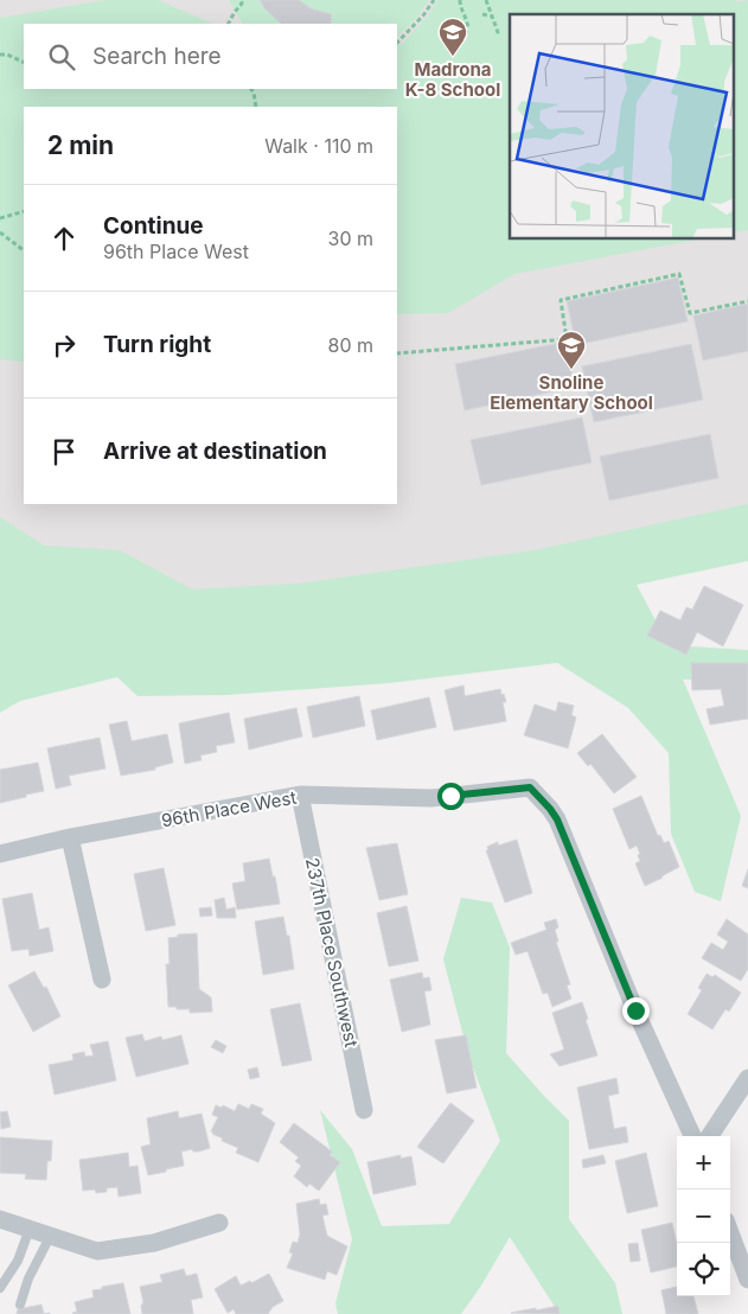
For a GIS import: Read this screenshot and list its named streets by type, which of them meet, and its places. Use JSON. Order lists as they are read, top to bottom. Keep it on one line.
{"streets":{"street":["96th Place West","237th Place Southwest"]},"crossings":[["96th Place West","237th Place Southwest"]],"places":{"school or university":["Madrona K-8 School","Snoline Elementary School"]},"page":{"search":"Search here","heading":["2 min","Walk · 110 m"],"list":[["Continue","96th Place West","30 m"],["Turn right","80 m"],"Arrive at destination"],"map_buttons":["+","−"]}}
